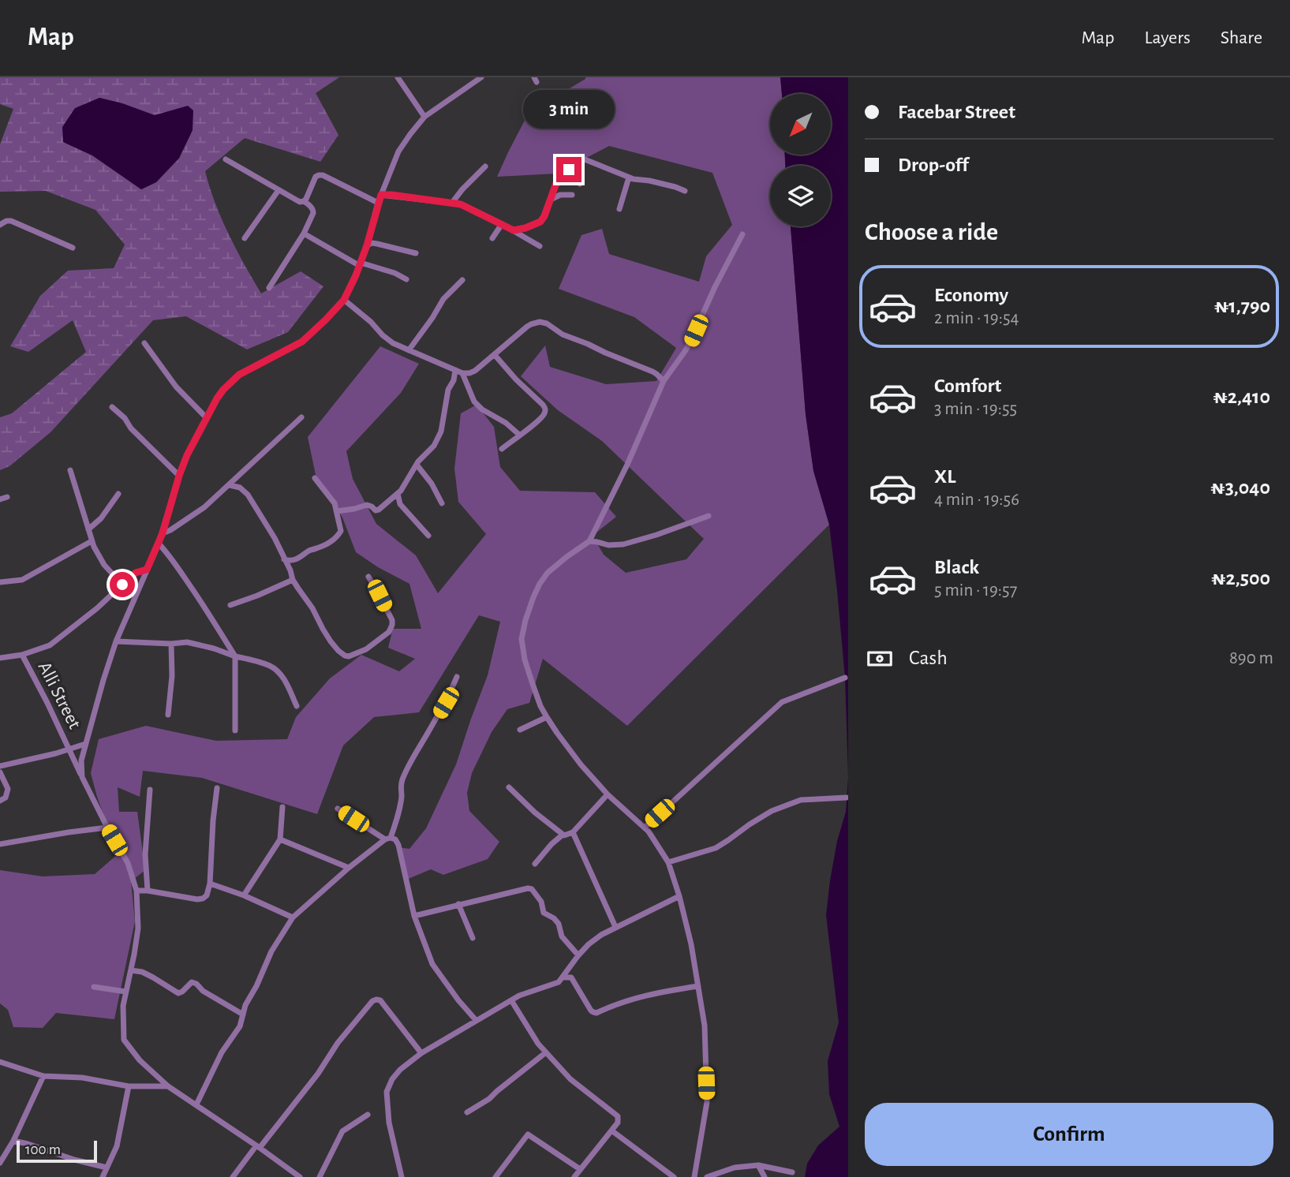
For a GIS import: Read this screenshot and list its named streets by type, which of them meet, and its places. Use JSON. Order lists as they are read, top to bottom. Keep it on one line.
{"streets":{"street":["Alli Street"]},"scale_bar":"100 m","north":"bottom left","page":{"header":"Map","nav":["Map","Layers","Share"],"banner":["Facebar Street","Drop-off"],"bubble":"3 min","heading":"Choose a ride","list":[{"name":"Economy","note":"2 min · 19:54","value":"₦1,790"},{"name":"Comfort","note":"3 min · 19:55","value":"₦2,410"},{"name":"XL","note":"4 min · 19:56","value":"₦3,040"},{"name":"Black","note":"5 min · 19:57","value":"₦2,500"}],"pay":["Cash","890 m"],"buttons":"Confirm","scale":"100 m"}}
